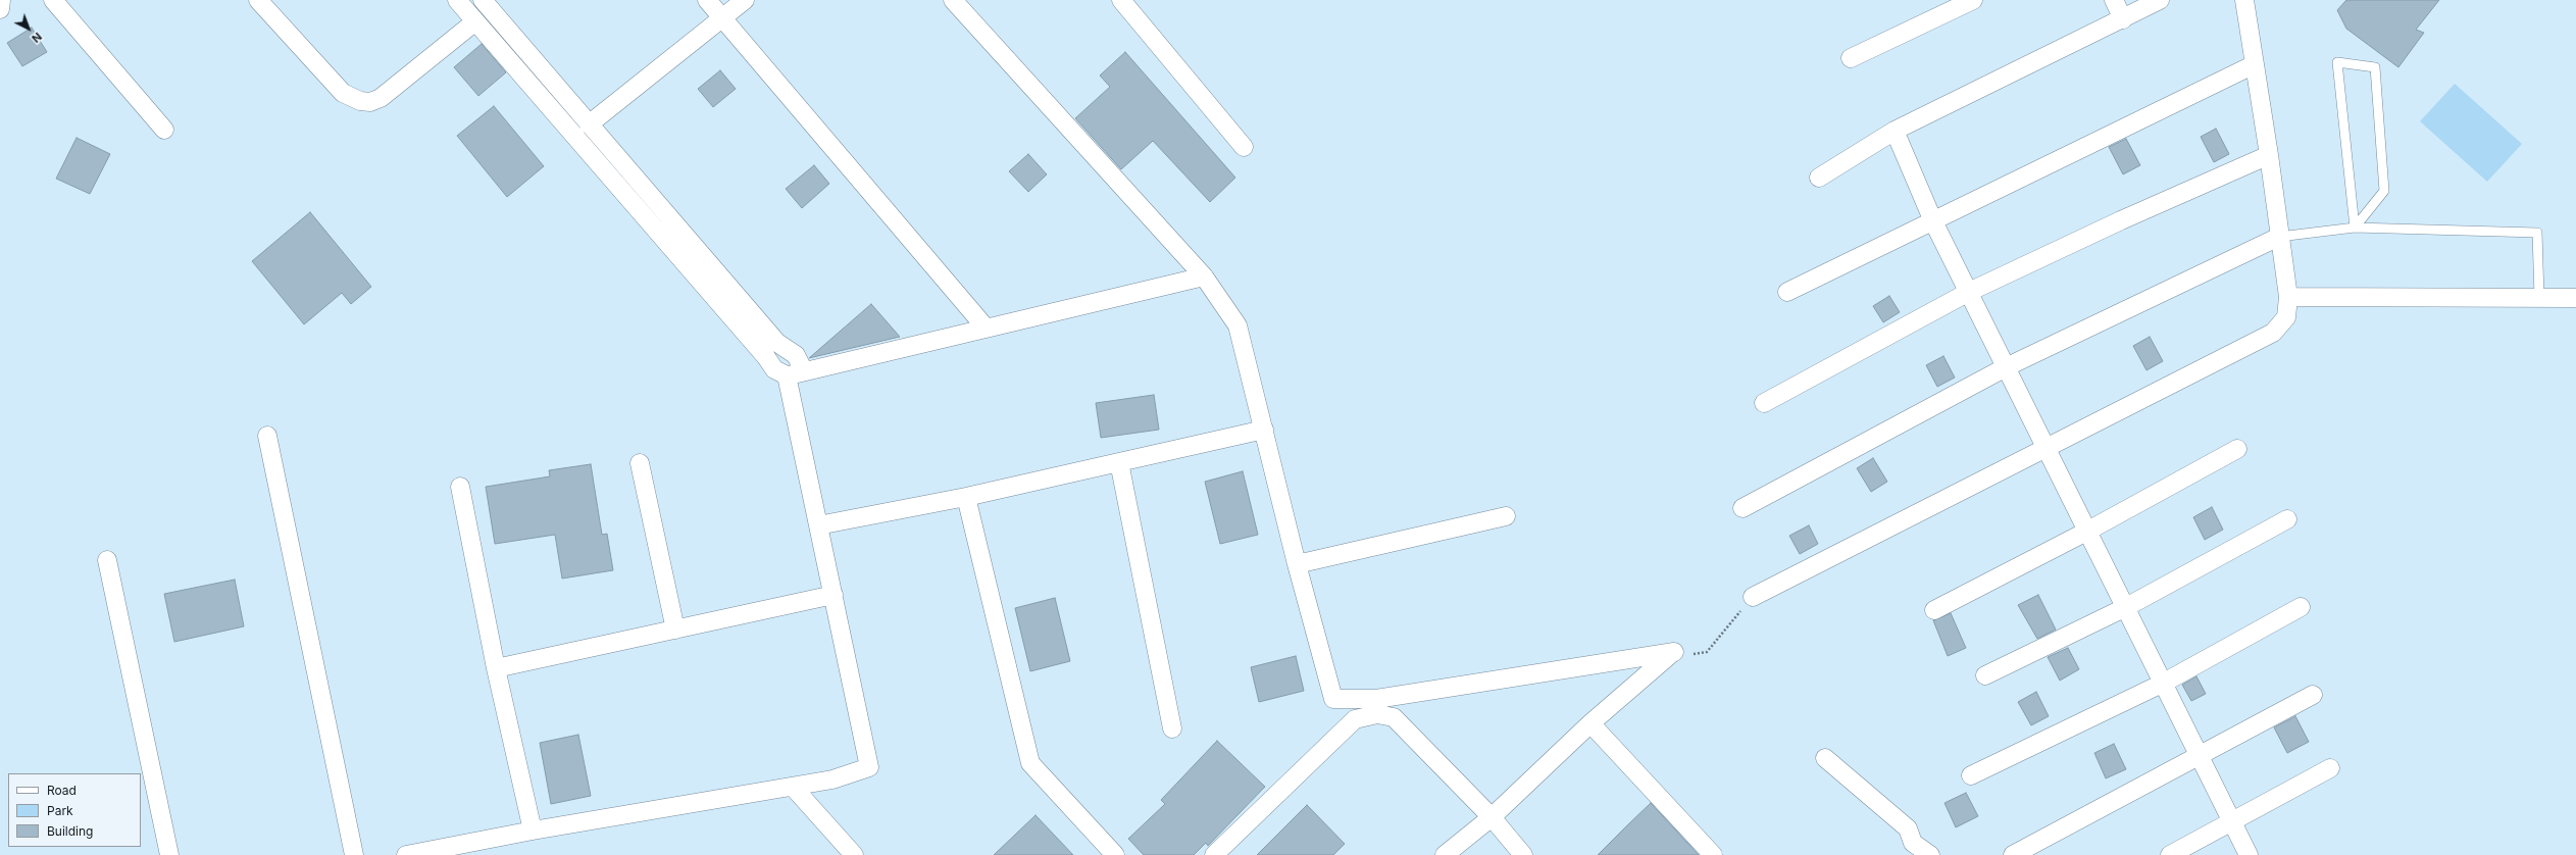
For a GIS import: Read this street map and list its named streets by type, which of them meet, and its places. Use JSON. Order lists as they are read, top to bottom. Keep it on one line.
{"legend":["Road","Park","Building"],"north":"bottom right"}
